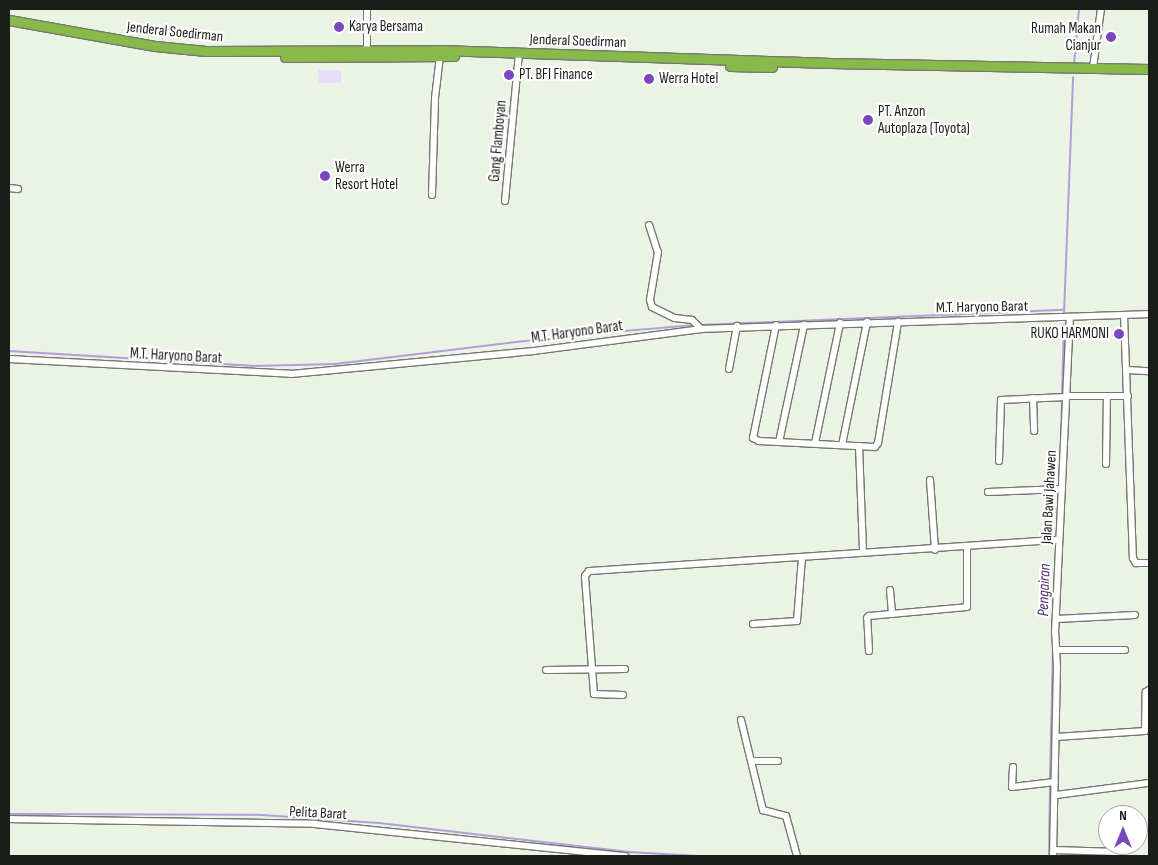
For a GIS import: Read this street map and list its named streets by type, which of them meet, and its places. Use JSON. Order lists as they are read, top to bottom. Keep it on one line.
{"streets":{"highway":["Jenderal Soedirman"],"street":["Gang Flamboyan","M.T. Haryono Barat","Jalan Bawi Jahawen","Pelita Barat"]},"crossings":[["Jenderal Soedirman","Gang Flamboyan"],["M.T. Haryono Barat","Jalan Bawi Jahawen"]],"water":["Pengairan"],"places":["Karya Bersama","Rumah Makan Cianjur","PT. BFI Finance","Werra Hotel","PT. Anzon Autoplaza (Toyota)","Werra Resort Hotel","RUKO HARMONI"],"north":"top"}
